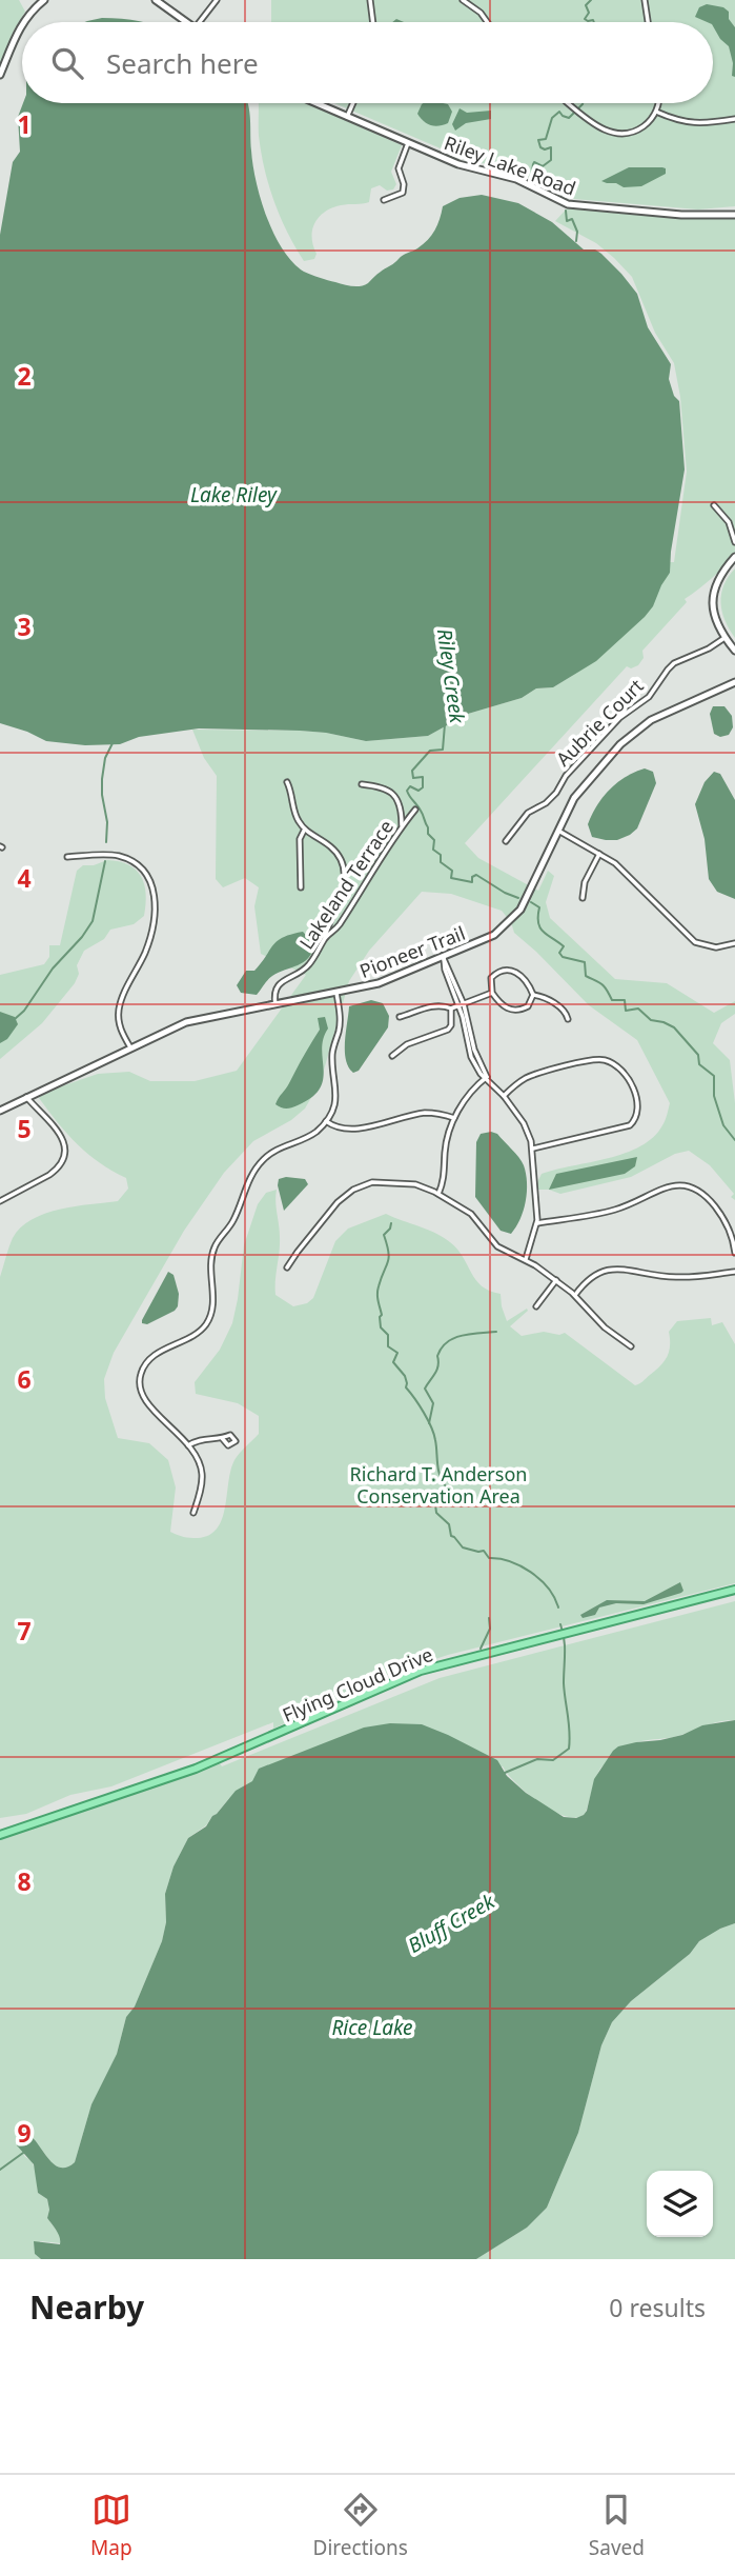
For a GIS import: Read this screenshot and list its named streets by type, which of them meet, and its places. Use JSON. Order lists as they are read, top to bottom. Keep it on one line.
{"streets":{"main road":["Riley Lake Road","Pioneer Trail","Flying Cloud Drive"],"street":["Aubrie Court","Lakeland Terrace"]},"crossings":[["Lakeland Terrace","Pioneer Trail"]],"water":["Lake Riley","Riley Creek","Bluff Creek","Rice Lake"],"parks":["Richard T. Anderson Conservation Area"],"page":{"search":"Search here","heading":["Nearby","0 results"],"nav":["Map","Directions","Saved"]},"grid":{"rows":["1","2","3","4","5","6","7","8","9"]}}
